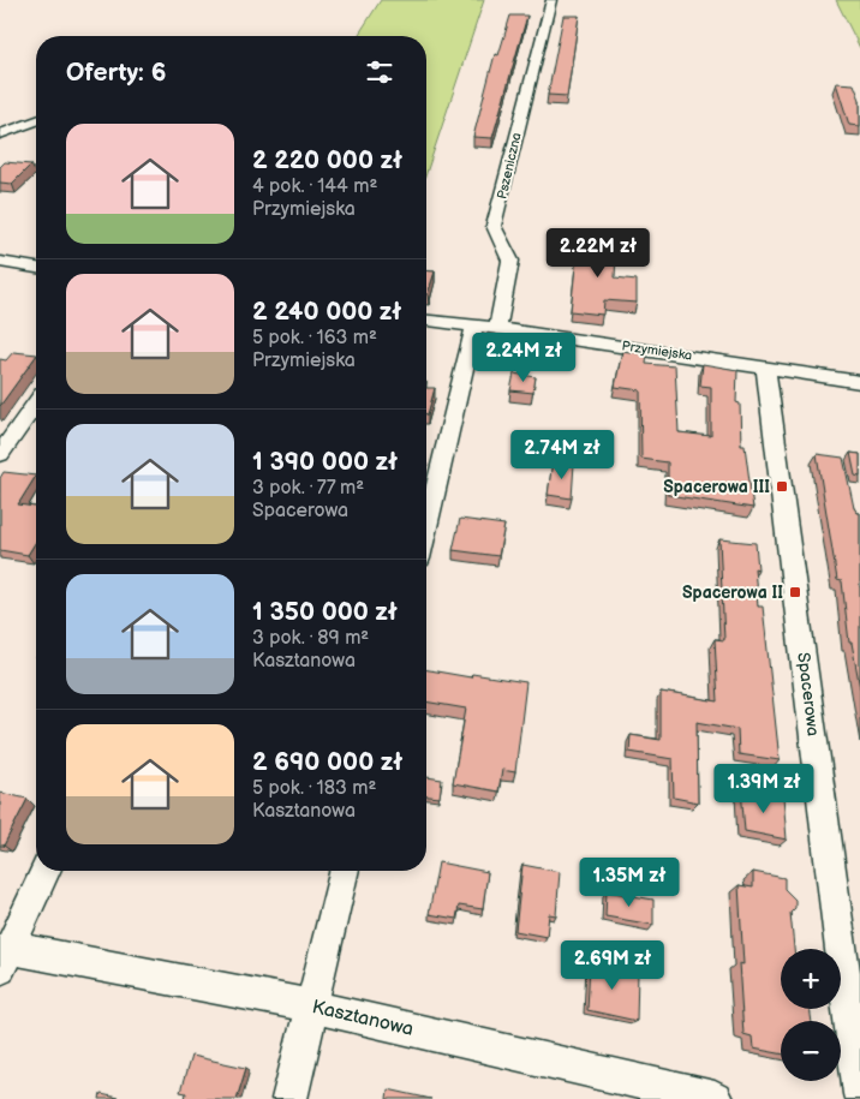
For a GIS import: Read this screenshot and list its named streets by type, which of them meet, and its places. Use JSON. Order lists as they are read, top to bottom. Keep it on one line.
{"streets":{"street":["Pszeniczna","Przymiejska","Spacerowa","Kasztanowa"]},"crossings":[["Pszeniczna","Przymiejska"],["Przymiejska","Spacerowa"]],"places":{"transit":["Spacerowa III","Spacerowa II"]},"page":{"heading":"Oferty: 6","list":[{"name":"2 220 000 zł","note":"4 pok. · 144 m² · Przymiejska"},{"name":"2 240 000 zł","note":"5 pok. · 163 m² · Przymiejska"},{"name":"1 390 000 zł","note":"3 pok. · 77 m² · Spacerowa"},{"name":"1 350 000 zł","note":"3 pok. · 89 m² · Kasztanowa"},{"name":"2 690 000 zł","note":"5 pok. · 183 m² · Kasztanowa"}],"price":["2.22M zł","2.24M zł","2.74M zł","1.39M zł","1.35M zł","2.69M zł"],"map_buttons":["+","−"]}}
